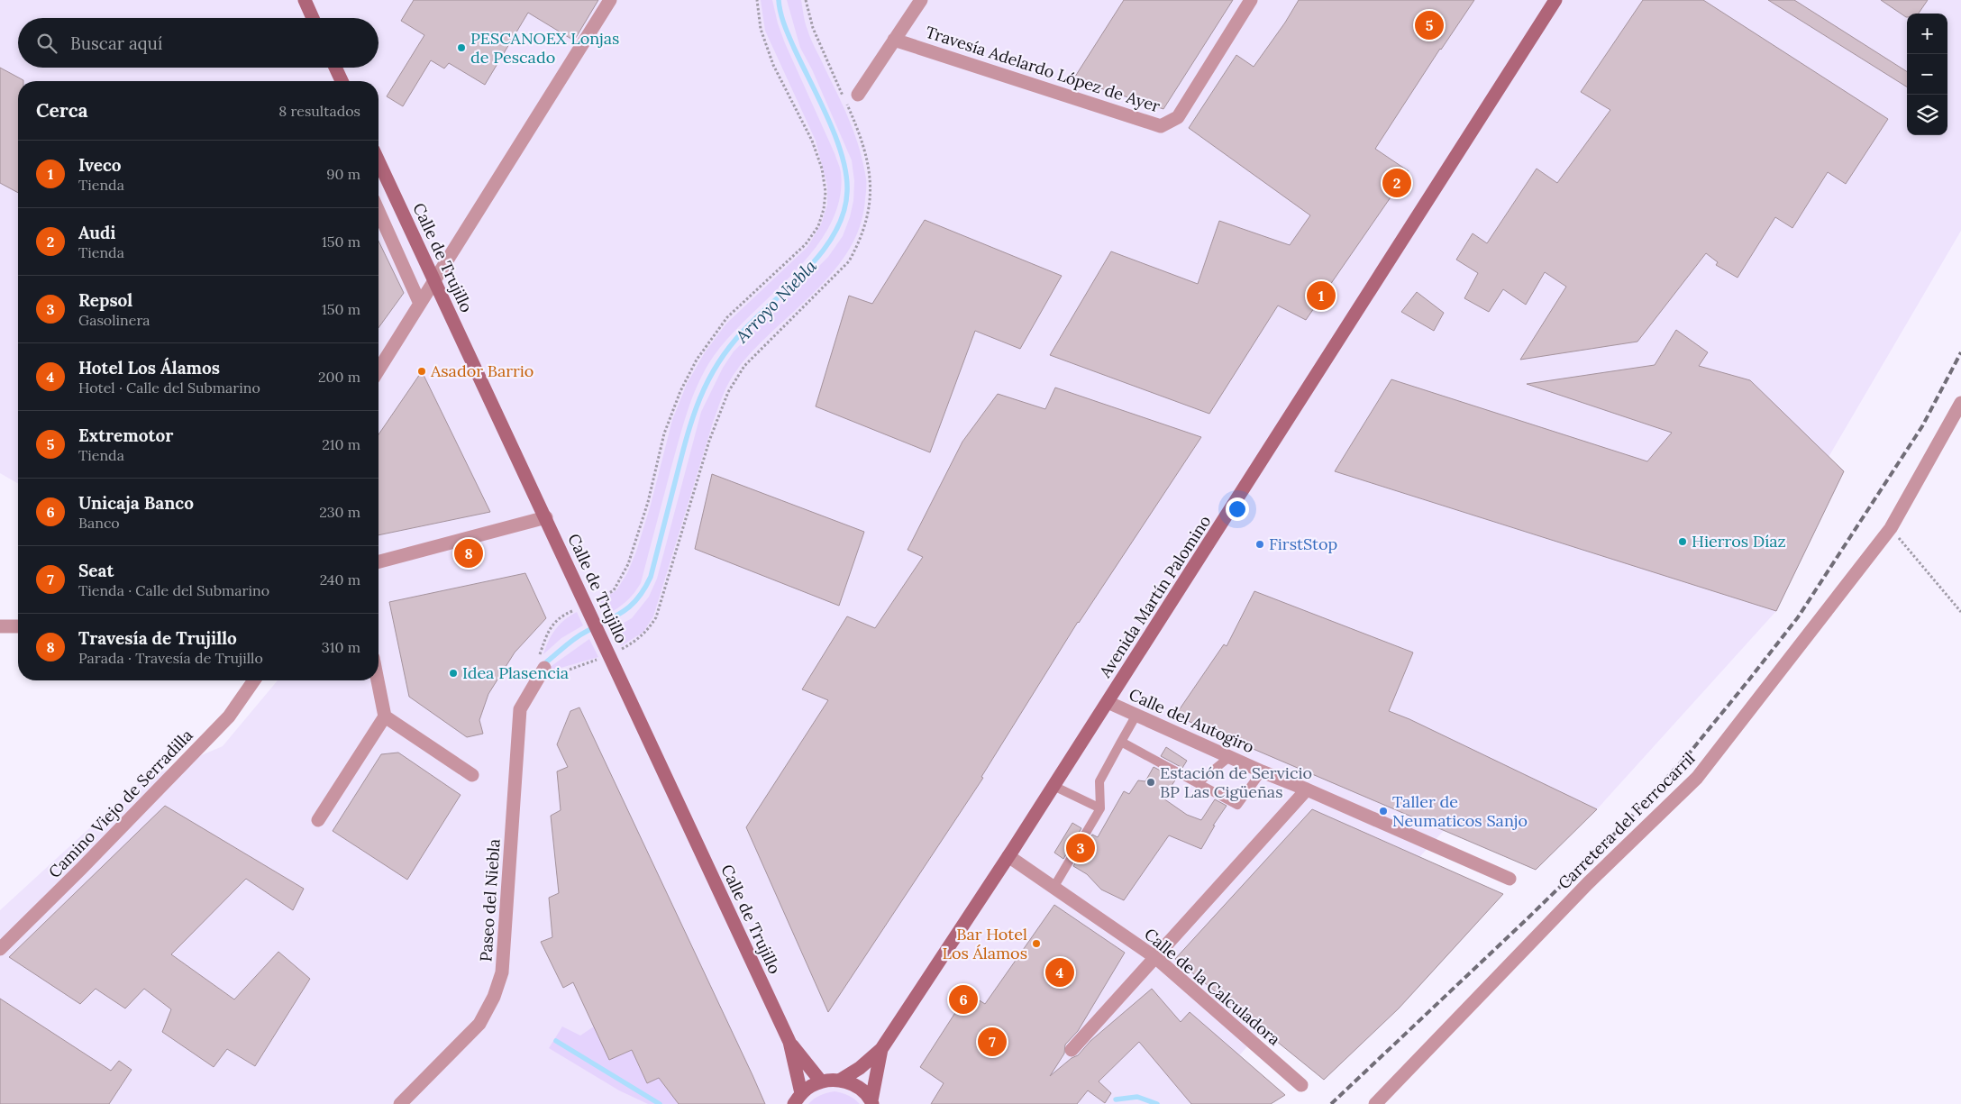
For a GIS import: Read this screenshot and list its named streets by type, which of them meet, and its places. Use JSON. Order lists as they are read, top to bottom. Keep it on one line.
{"streets":{"main road":["Calle de Trujillo","Avenida Martín Palomino"],"street":["Travesía Adelardo López de Ayer","Calle del Autogiro","Camino Viejo de Serradilla","Carretera del Ferrocarril","Paseo del Niebla","Calle de la Calculadora"]},"crossings":[["Avenida Martín Palomino","Calle del Autogiro"],["Avenida Martín Palomino","Calle de la Calculadora"]],"water":["Arroyo Niebla"],"places":["PESCANOEX Lonjas de Pescado","Asador Barrio","Hierros Díaz","FirstStop","Idea Plasencia","Estación de Servicio BP Las Cigüeñas","Taller de Neumaticos Sanjo","Bar Hotel Los Álamos"],"page":{"pins":["5","2","1","8","3","4","6","7"],"map_buttons":["+","−"],"search":"Buscar aquí","heading":["Cerca","8 resultados"],"list":[{"mark":"1","name":"Iveco","note":"Tienda","value":"90 m"},{"mark":"2","name":"Audi","note":"Tienda","value":"150 m"},{"mark":"3","name":"Repsol","note":"Gasolinera","value":"150 m"},{"mark":"4","name":"Hotel Los Álamos","note":"Hotel · Calle del Submarino","value":"200 m"},{"mark":"5","name":"Extremotor","note":"Tienda","value":"210 m"},{"mark":"6","name":"Unicaja Banco","note":"Banco","value":"230 m"},{"mark":"7","name":"Seat","note":"Tienda · Calle del Submarino","value":"240 m"},{"mark":"8","name":"Travesía de Trujillo","note":"Parada · Travesía de Trujillo","value":"310 m"}]}}
